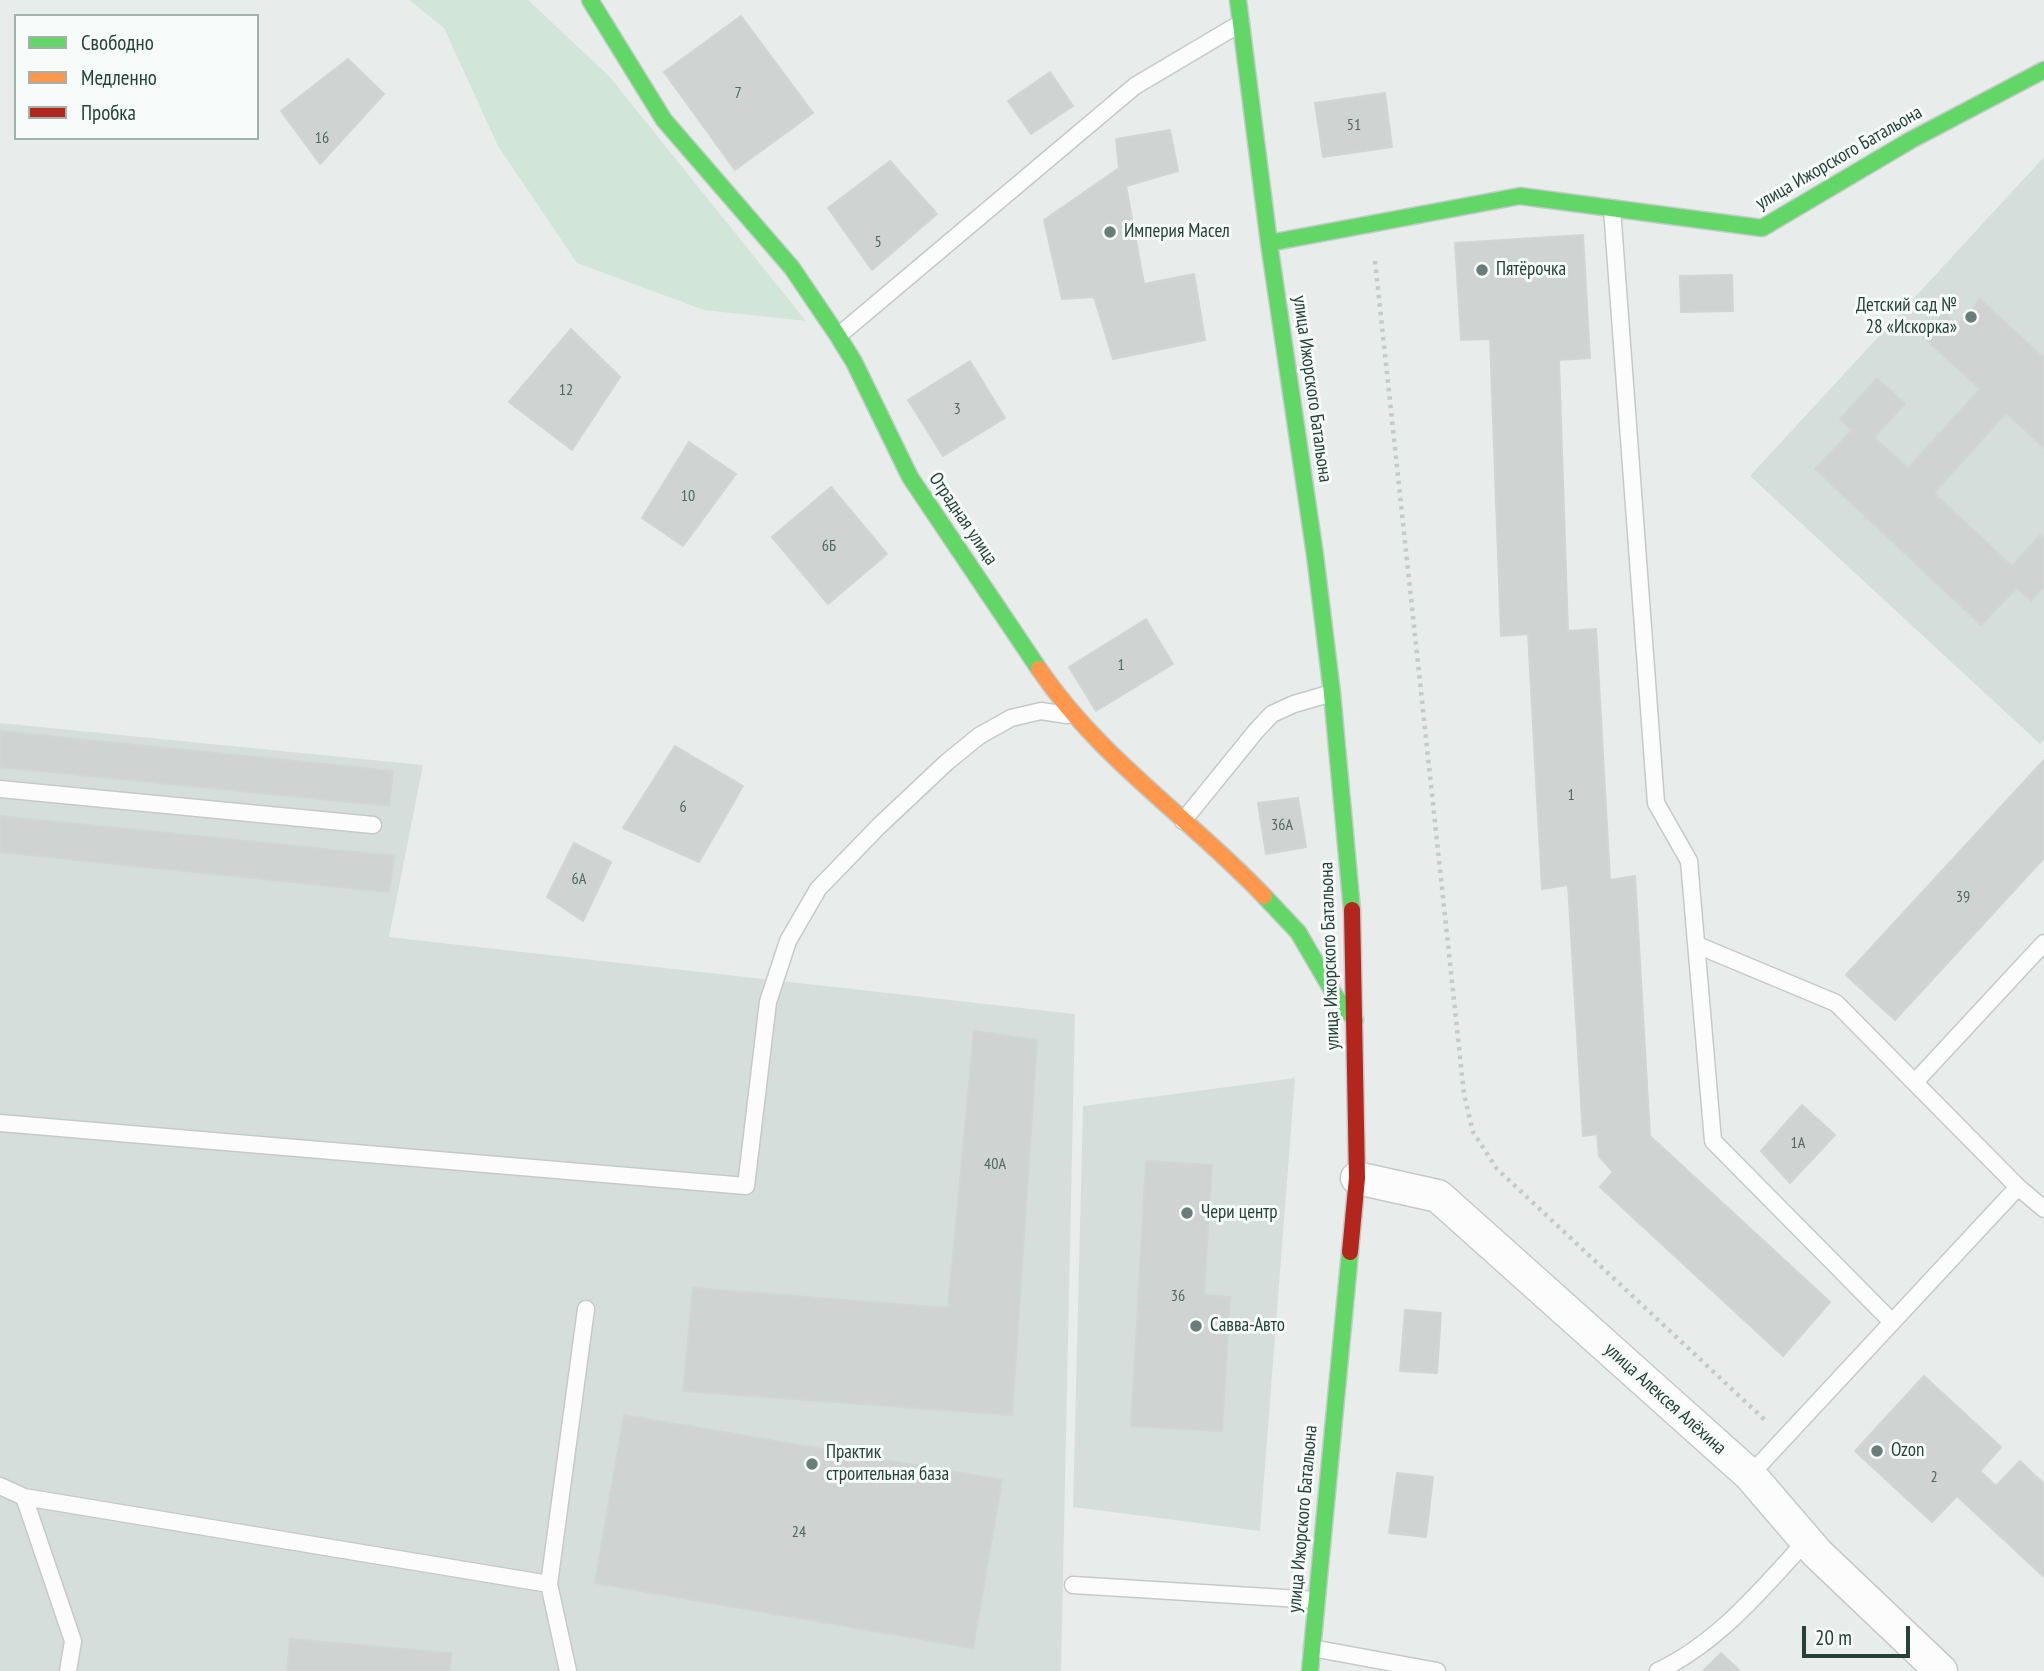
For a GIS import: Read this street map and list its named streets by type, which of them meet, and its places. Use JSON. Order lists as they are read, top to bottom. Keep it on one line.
{"streets":{"street":["улица Ижорского Батальона","Отрадная улица","улица Алексея Алёхина"]},"crossings":[["улица Ижорского Батальона","Отрадная улица"],["улица Ижорского Батальона","улица Алексея Алёхина"]],"places":["Империя Масел","Пятёрочка","Детский сад № 28 «Искорка»","Чери центр","Савва-Авто","Ozon","Практик строительная база"],"house_numbers":["7","51","16","5","12","3","10","6Б","1","1","6","36А","6А","39","1А","40А","36","2","24"],"legend":["Свободно","Медленно","Пробка"],"scale_bar":"20 m"}
